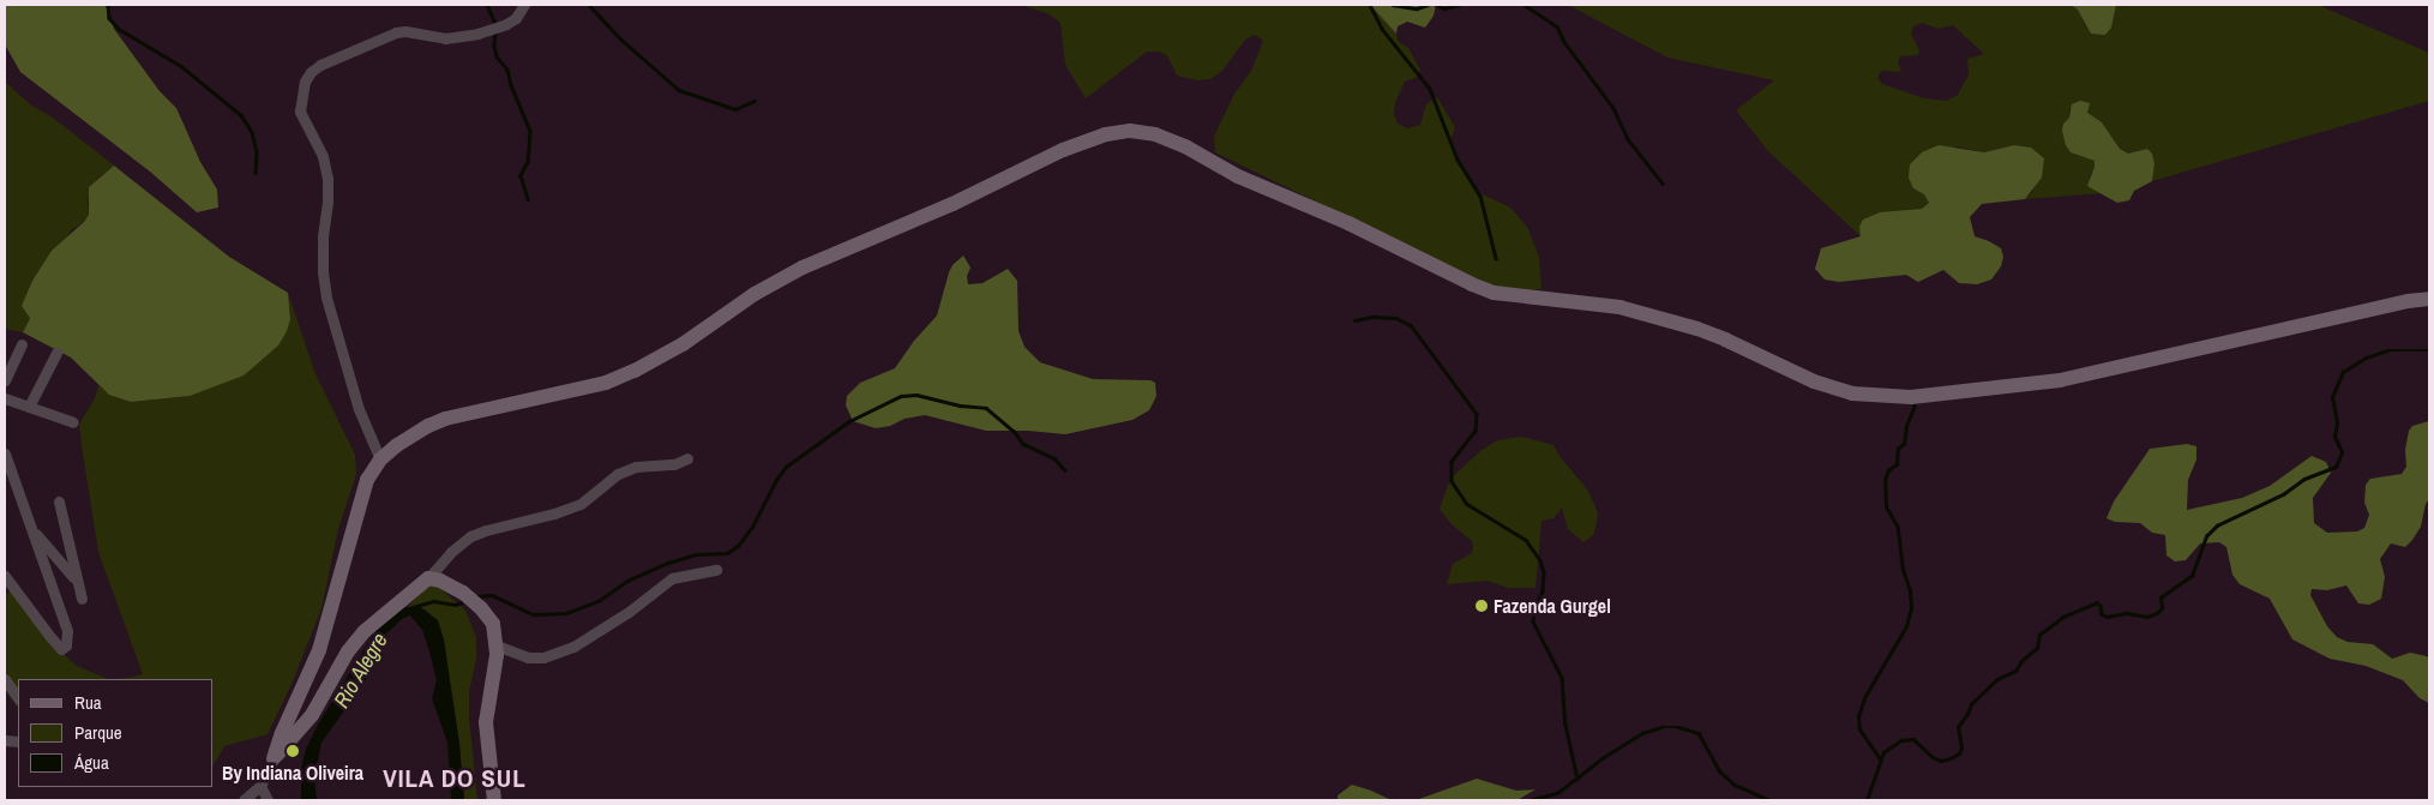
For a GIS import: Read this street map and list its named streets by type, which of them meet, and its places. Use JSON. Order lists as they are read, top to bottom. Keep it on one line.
{"districts":["VILA DO SUL"],"water":["Rio Alegre"],"places":["Fazenda Gurgel","By Indiana Oliveira"],"legend":["Rua","Parque","Água"]}
